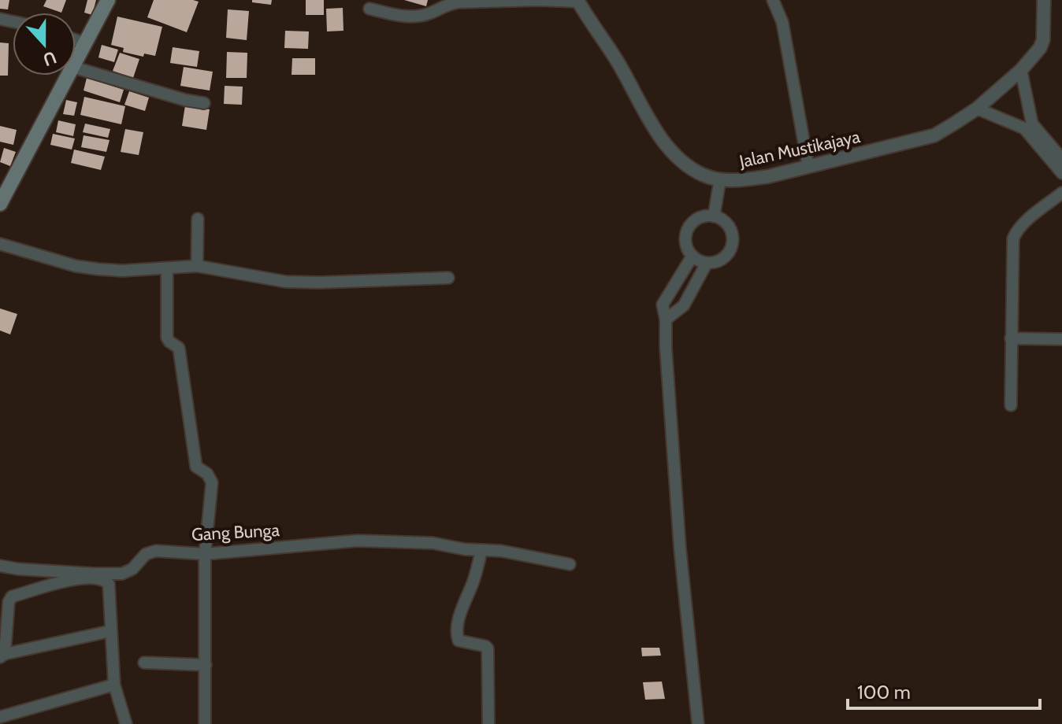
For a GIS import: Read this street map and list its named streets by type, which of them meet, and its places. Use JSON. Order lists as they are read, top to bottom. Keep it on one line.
{"streets":{"street":["Jalan Mustikajaya","Gang Bunga"]},"scale_bar":"100 m","north":"bottom"}
